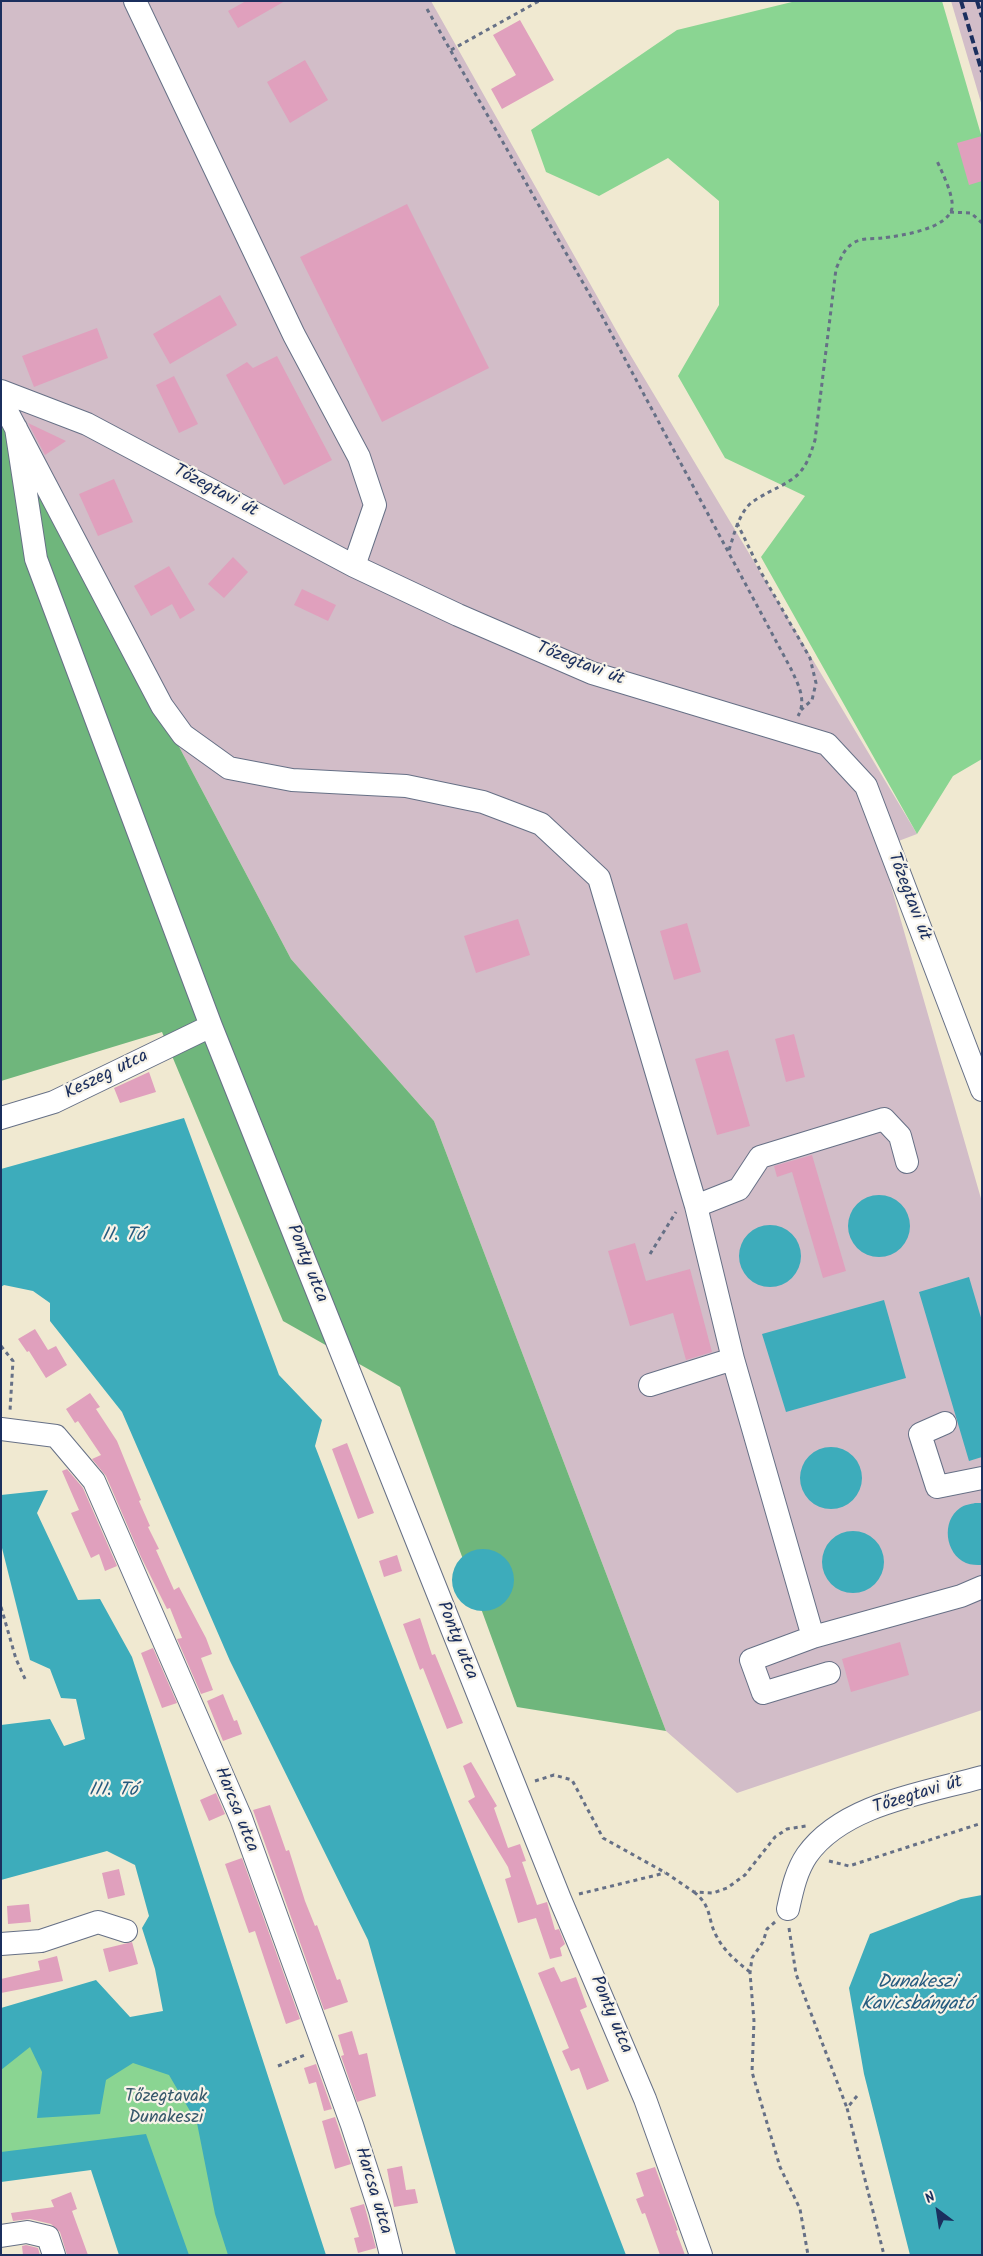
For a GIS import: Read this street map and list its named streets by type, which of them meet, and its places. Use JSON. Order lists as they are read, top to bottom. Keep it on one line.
{"streets":{"street":["Tőzegtavi út","Keszeg utca","Ponty utca","Harcsa utca"]},"crossings":[["Keszeg utca","Ponty utca"]],"water":["II. Tó","III. Tó","Dunakeszi Kavicsbányató"],"parks":["Tőzegtavak Dunakeszi"],"north":"top left"}
